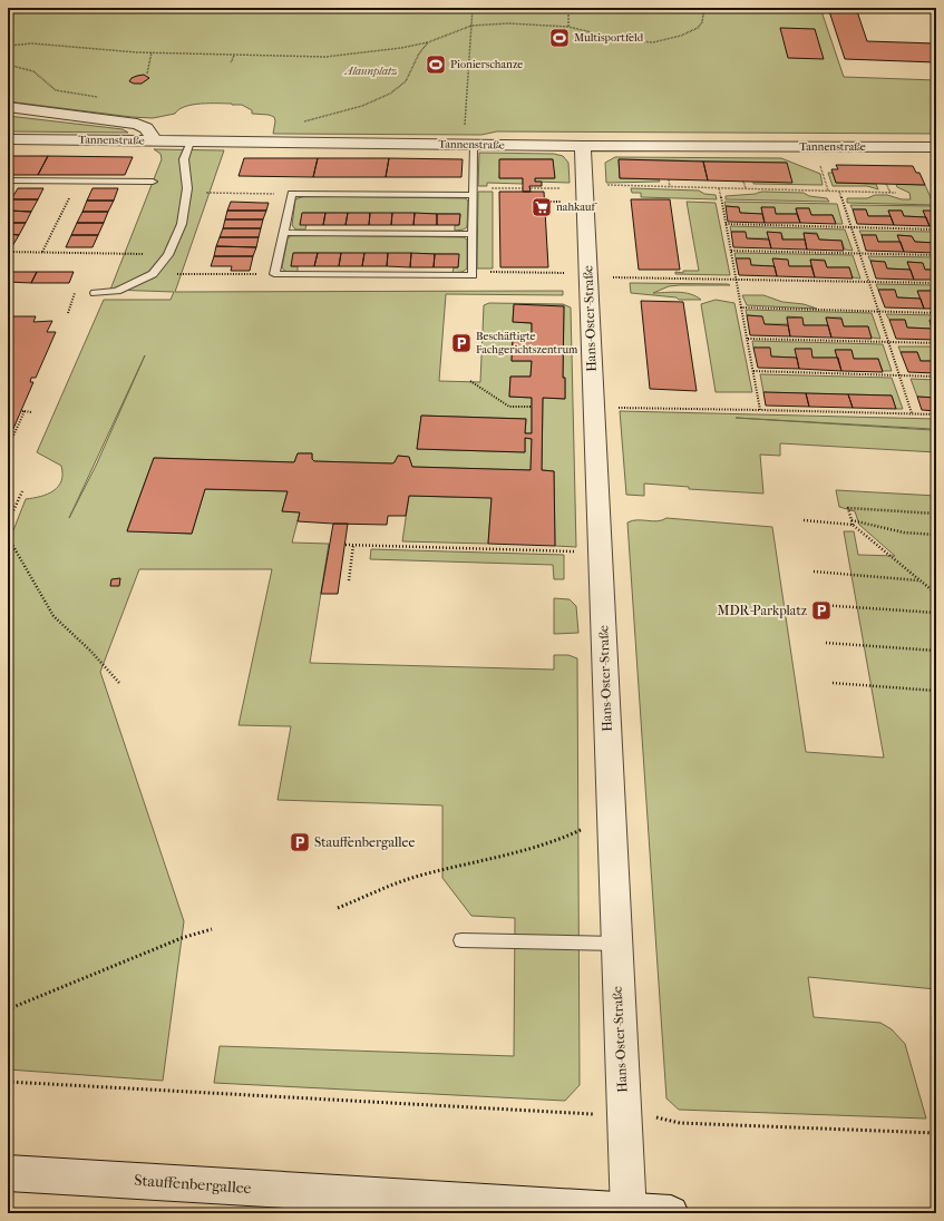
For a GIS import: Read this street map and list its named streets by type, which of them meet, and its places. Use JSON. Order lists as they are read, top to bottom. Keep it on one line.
{"streets":{"street":["Tannenstraße","Hans-Oster-Straße","Stauffenbergallee"]},"crossings":[["Tannenstraße","Hans-Oster-Straße"],["Hans-Oster-Straße","Stauffenbergallee"]],"parks":["Alaunplatz"],"places":{"sports":["Multisportfeld","Pionierschanze"],"supermarket":["nahkauf"],"parking":["Beschäftigte Fachgerichtszentrum","MDR-Parkplatz","Stauffenbergallee"]}}
